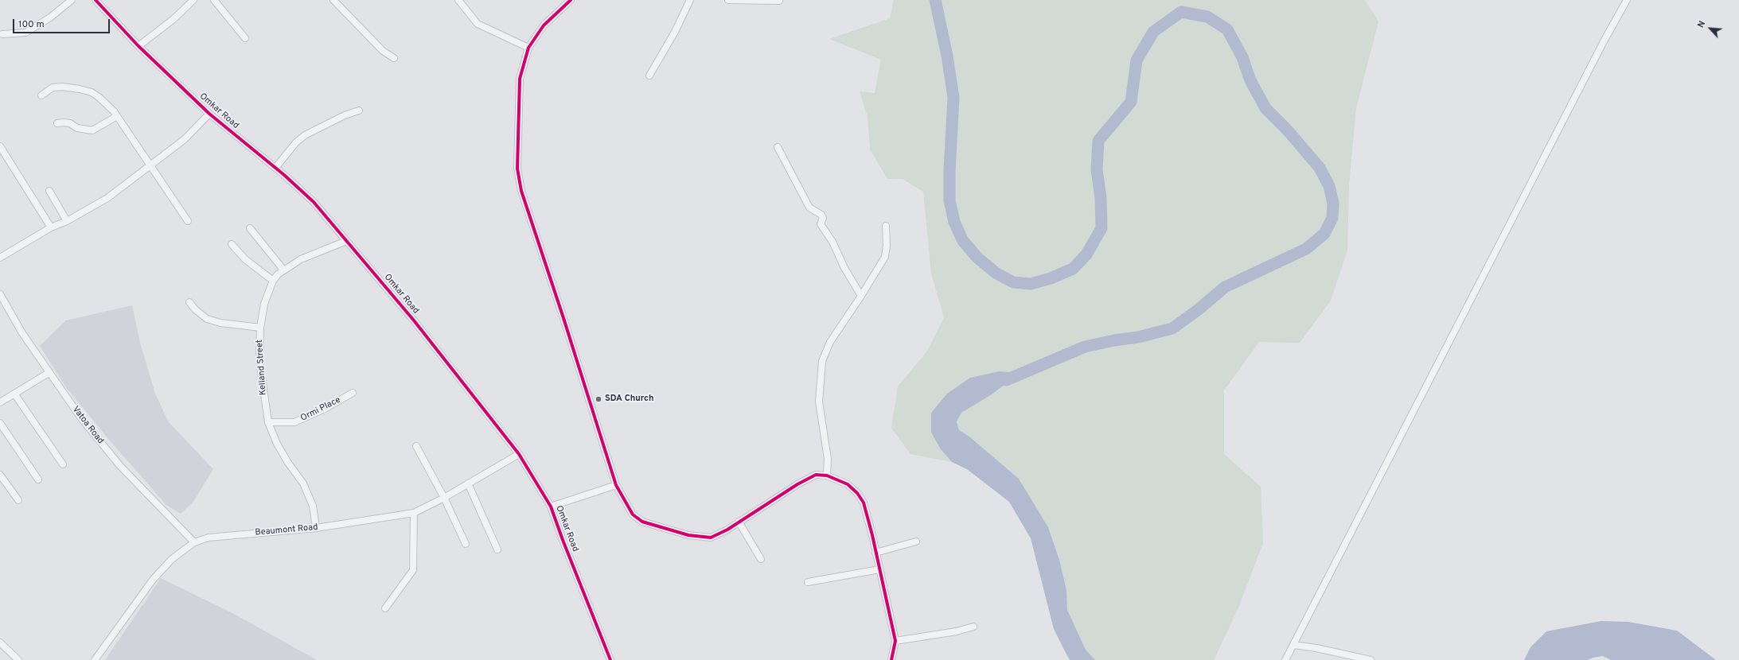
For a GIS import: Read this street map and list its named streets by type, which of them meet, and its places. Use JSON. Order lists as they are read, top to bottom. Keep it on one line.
{"streets":{"street":["Omkar Road","Kelland Street","Ormi Place","Vatoa Road","Beaumont Road"]},"crossings":[["Omkar Road","Kelland Street"],["Omkar Road","Beaumont Road"],["Kelland Street","Ormi Place"],["Kelland Street","Beaumont Road"],["Vatoa Road","Beaumont Road"]],"places":["SDA Church"],"scale_bar":"100 m","north":"top left"}
